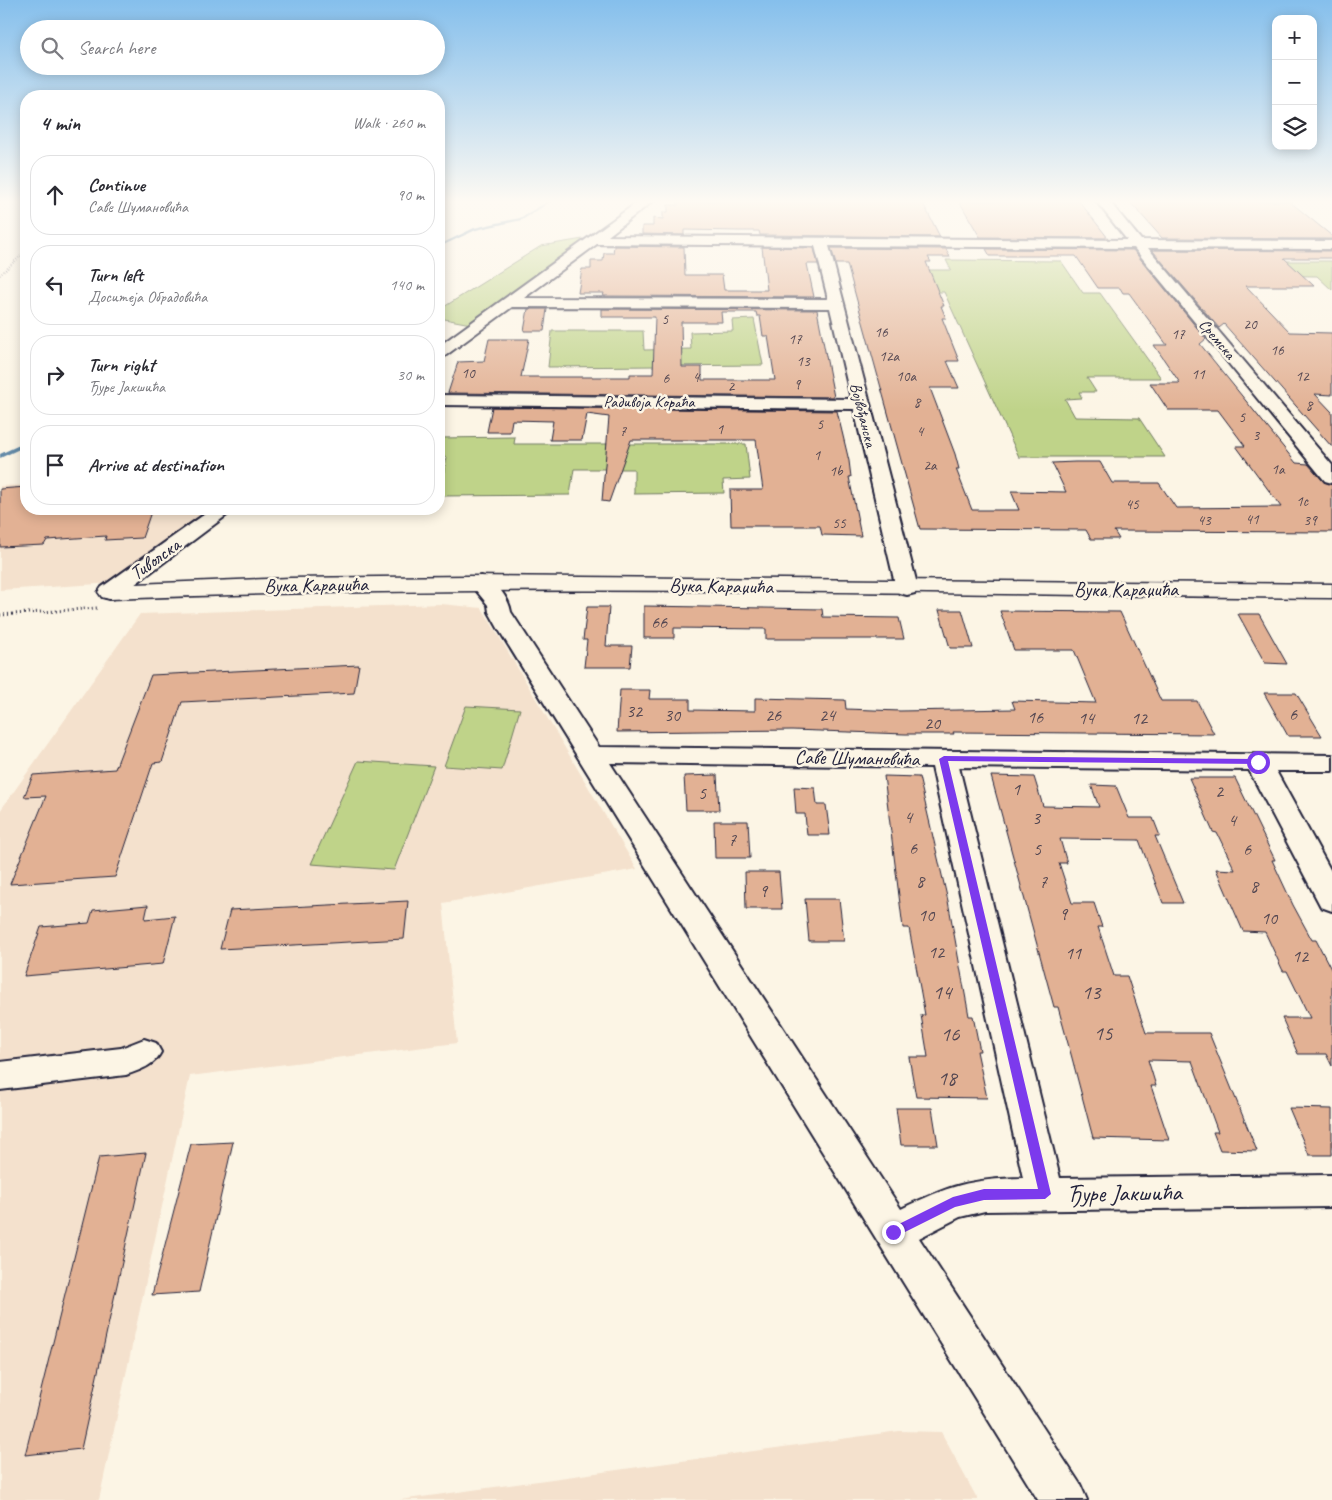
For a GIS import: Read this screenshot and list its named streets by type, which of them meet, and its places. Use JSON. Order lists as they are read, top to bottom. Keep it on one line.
{"streets":{"main road":["Вука Караџића"],"street":["Сремска","Радивоја Кораћа","Војвођанска","Тиволска","Саве Шумановића","Ђуре Јакшића"]},"crossings":[["Радивоја Кораћа","Војвођанска"],["Војвођанска","Вука Караџића"],["Тиволска","Вука Караџића"]],"house_numbers":["5","20","16","17","17","16","12a","13","10","11","10a","12","4","6","9","2","8","8","5","5","1","7","4","3","1","2a","1a","1b","1c","45","41","43","39","55","66","32","6","30","26","24","16","14","12","20","1","2","5","4","3","4","7","6","5","6","8","7","8","9","9","10","10","12","11","12","14","13","15","16","18"],"page":{"map_buttons":["+","−"],"search":"Search here","heading":["4 min","Walk · 260 m"],"list":[["Continue","Саве Шумановића","90 m"],["Turn left","Доситеја Обрадовића","140 m"],["Turn right","Ђуре Јакшића","30 m"],"Arrive at destination"]}}
